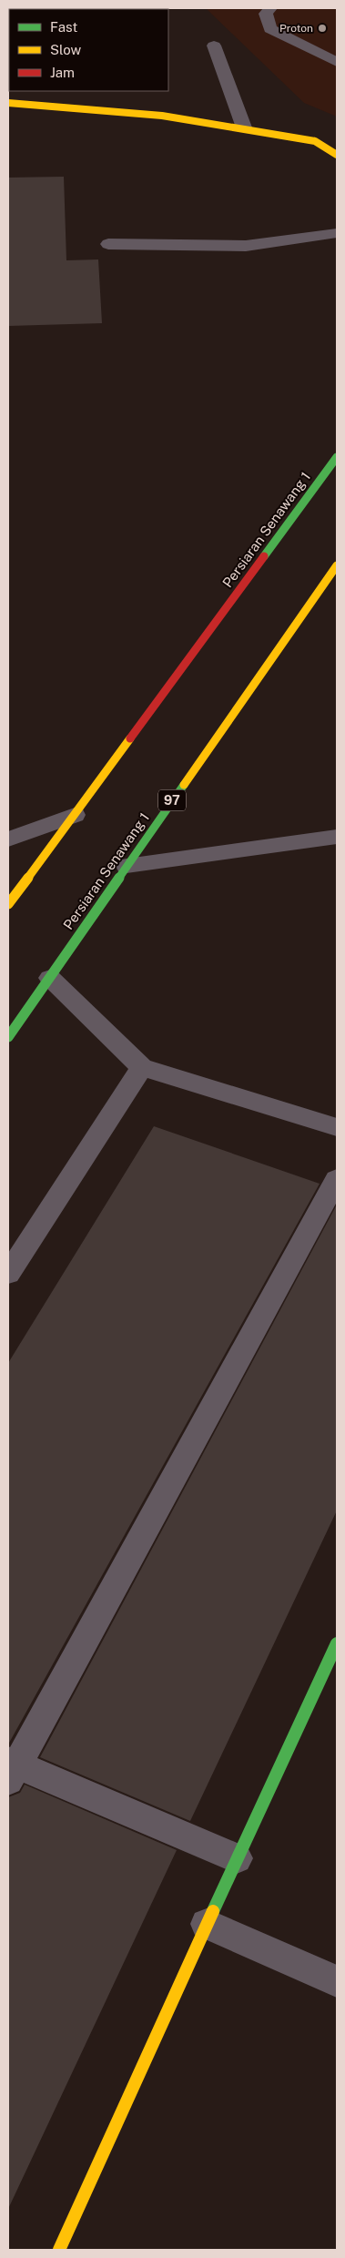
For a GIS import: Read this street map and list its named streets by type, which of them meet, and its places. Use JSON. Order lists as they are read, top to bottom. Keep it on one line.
{"streets":{"main road":["Persiaran Senawang 1","97"]},"places":["Proton"],"legend":["Fast","Slow","Jam"]}
